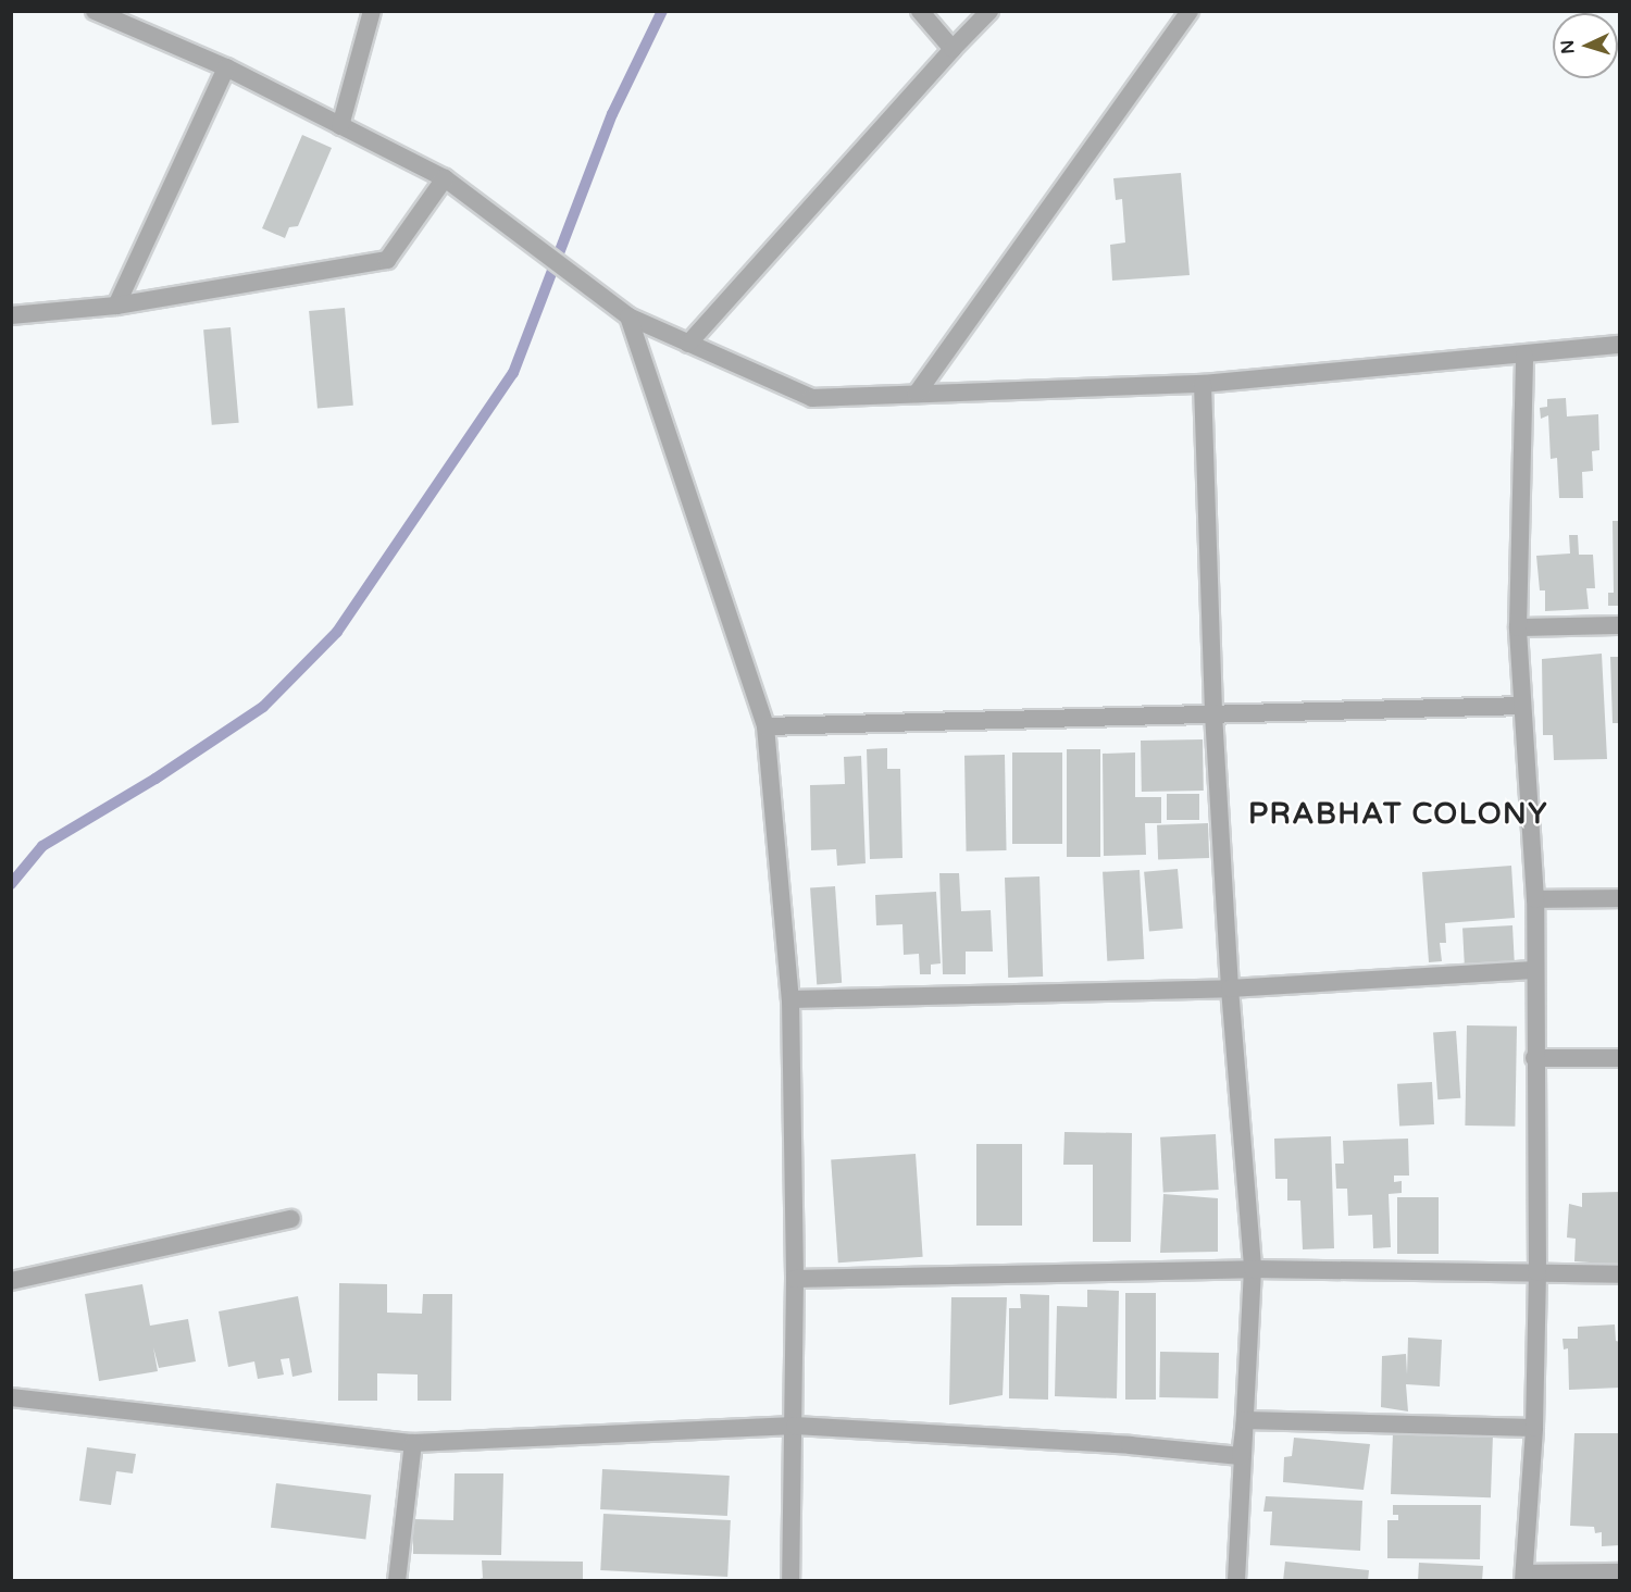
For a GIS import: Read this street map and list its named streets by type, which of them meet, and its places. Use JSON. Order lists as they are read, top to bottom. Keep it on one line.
{"districts":["PRABHAT COLONY"],"north":"left"}
